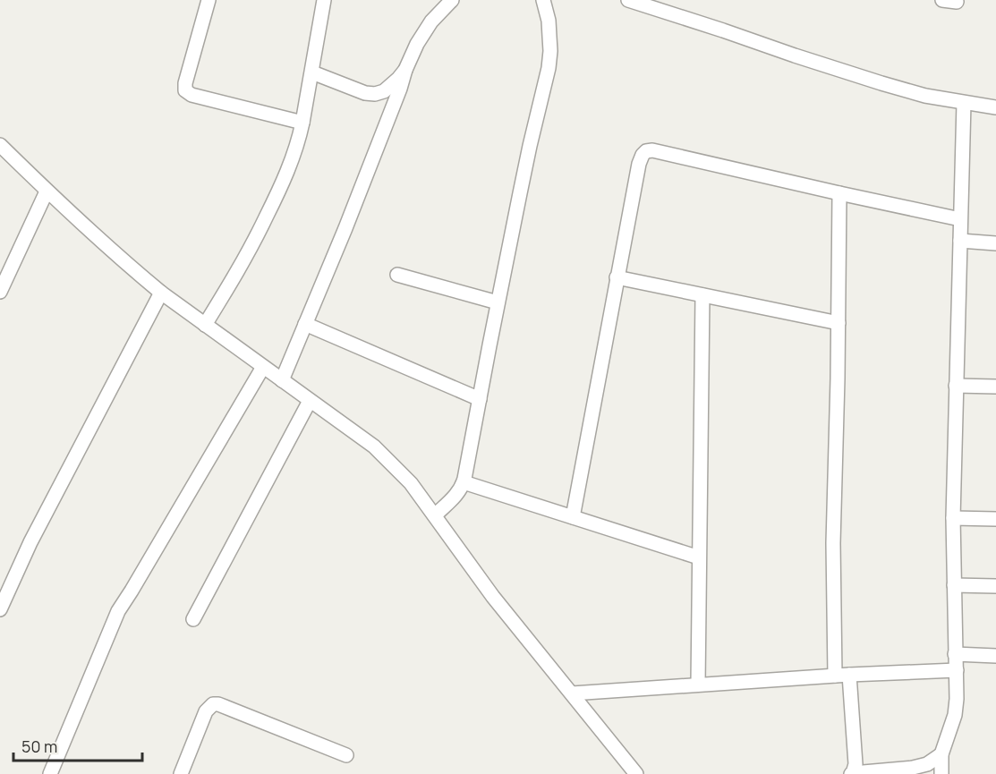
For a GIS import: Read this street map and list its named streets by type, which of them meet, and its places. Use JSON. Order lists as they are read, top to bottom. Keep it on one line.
{"scale_bar":"50 m"}
